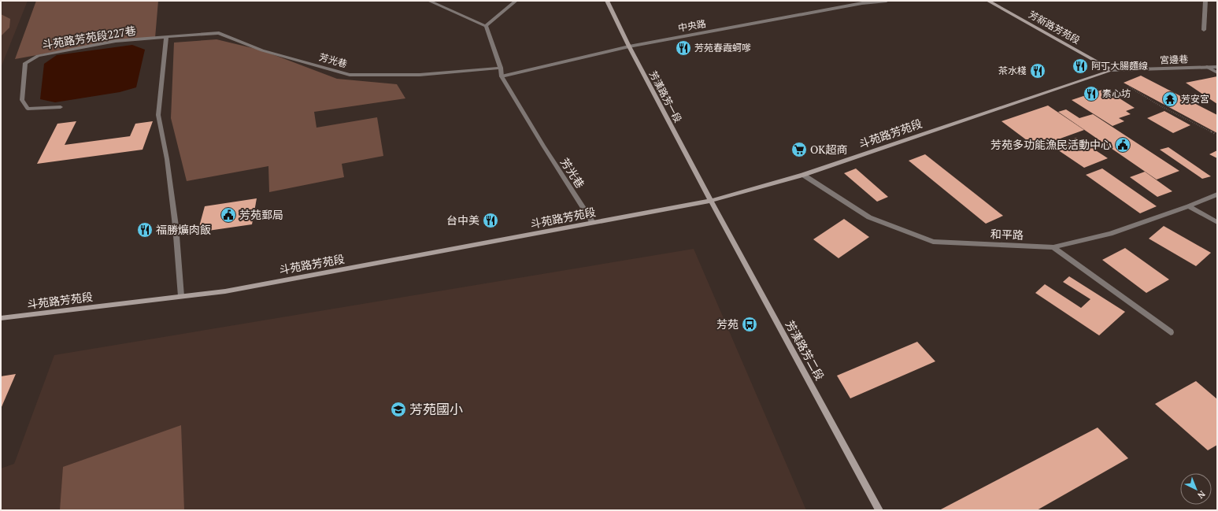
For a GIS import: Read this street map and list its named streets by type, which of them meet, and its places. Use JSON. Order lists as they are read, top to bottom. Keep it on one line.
{"streets":{"street":["中央路","芳新路芳苑段","斗苑路芳苑段227巷","宮邊巷","芳光巷","芳漢路芳一段","斗苑路芳苑段","和平路","芳漢路芳二段"]},"crossings":[["中央路","芳光巷"],["中央路","芳漢路芳一段"],["芳新路芳苑段","宮邊巷"],["芳新路芳苑段","斗苑路芳苑段"],["斗苑路芳苑段227巷","芳光巷"],["宮邊巷","斗苑路芳苑段"],["芳光巷","斗苑路芳苑段"],["芳漢路芳一段","斗苑路芳苑段"],["芳漢路芳一段","芳漢路芳二段"],["斗苑路芳苑段","和平路"],["斗苑路芳苑段","芳漢路芳二段"]],"places":{"restaurant":["芳苑春霞蚵嗲","阿丁大腸麵線","茶水棧","素心坊","台中美","福勝爌肉飯"],"temple":["芳安宮"],"public building":["芳苑多功能漁民活動中心","芳苑郵局"],"supermarket":["OK超商"],"bus stop":["芳苑"],"school or university":["芳苑國小"]},"north":"bottom right"}
